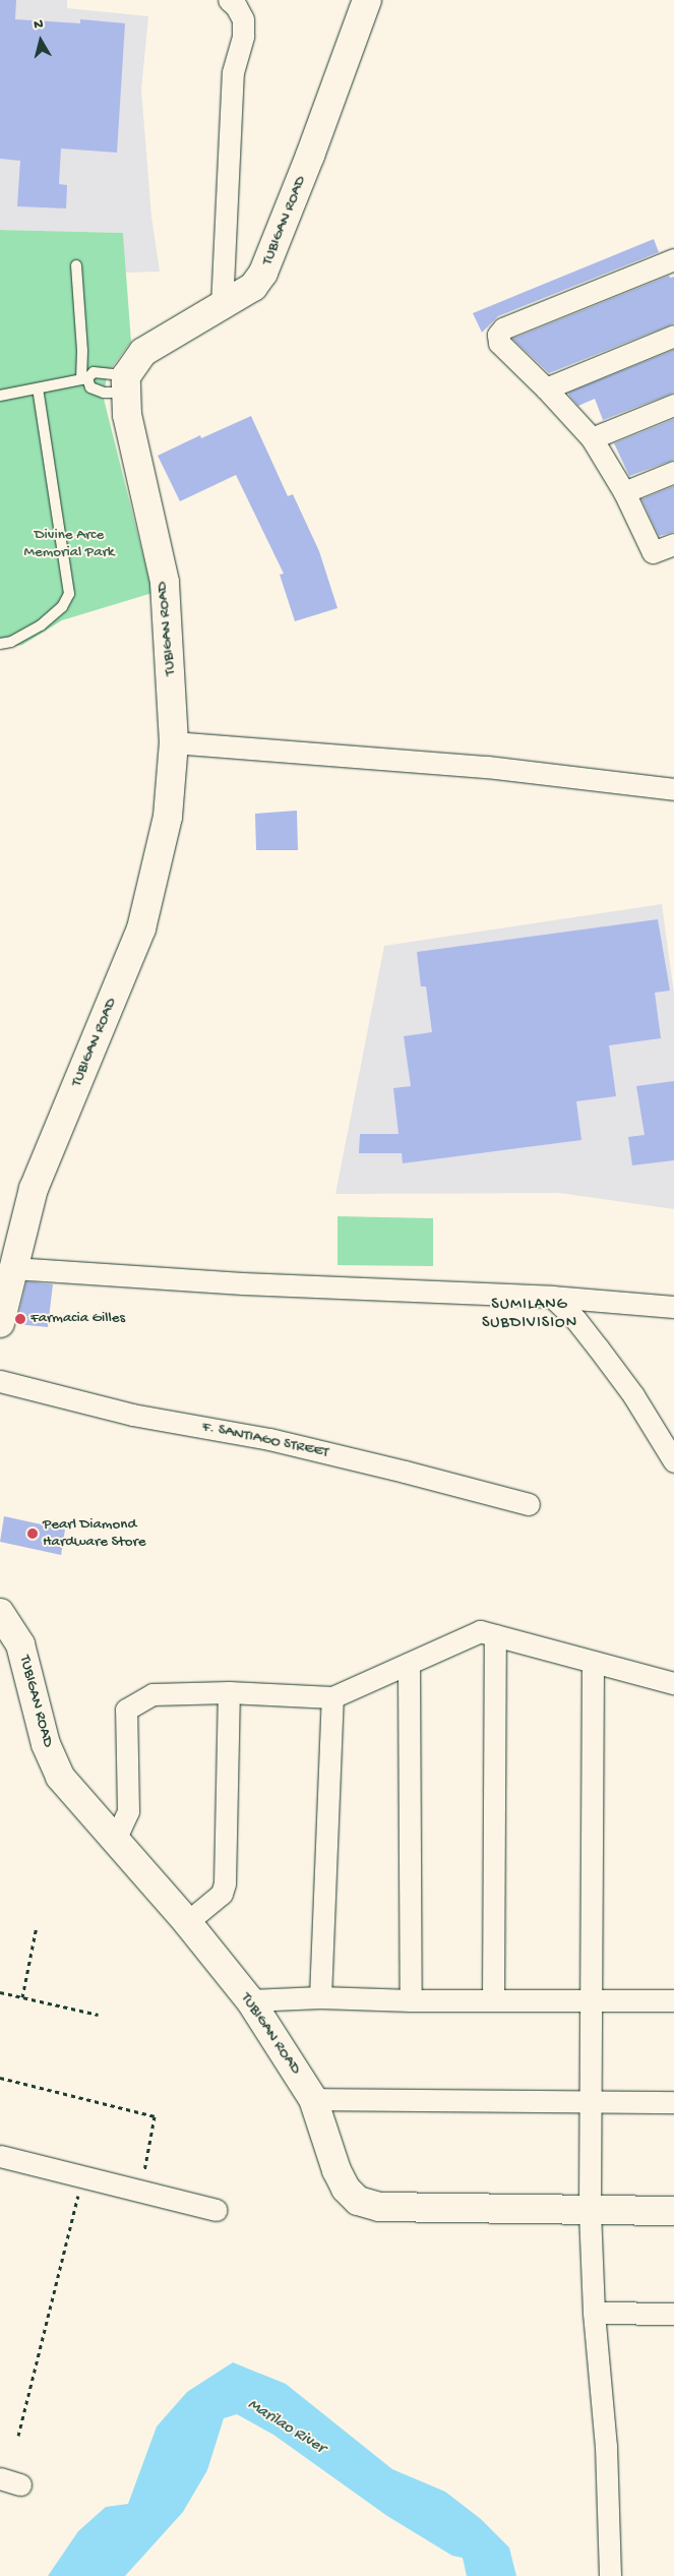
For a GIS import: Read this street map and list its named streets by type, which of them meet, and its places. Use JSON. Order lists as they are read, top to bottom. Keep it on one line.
{"streets":{"street":["TUBIGAN ROAD","F. SANTIAGO STREET"]},"districts":["SUMILANG SUBDIVISION"],"water":["Marilao River"],"parks":["Divine Arce Memorial Park"],"places":["Farmacia Gilles","Pearl Diamond Hardware Store"],"north":"top"}
